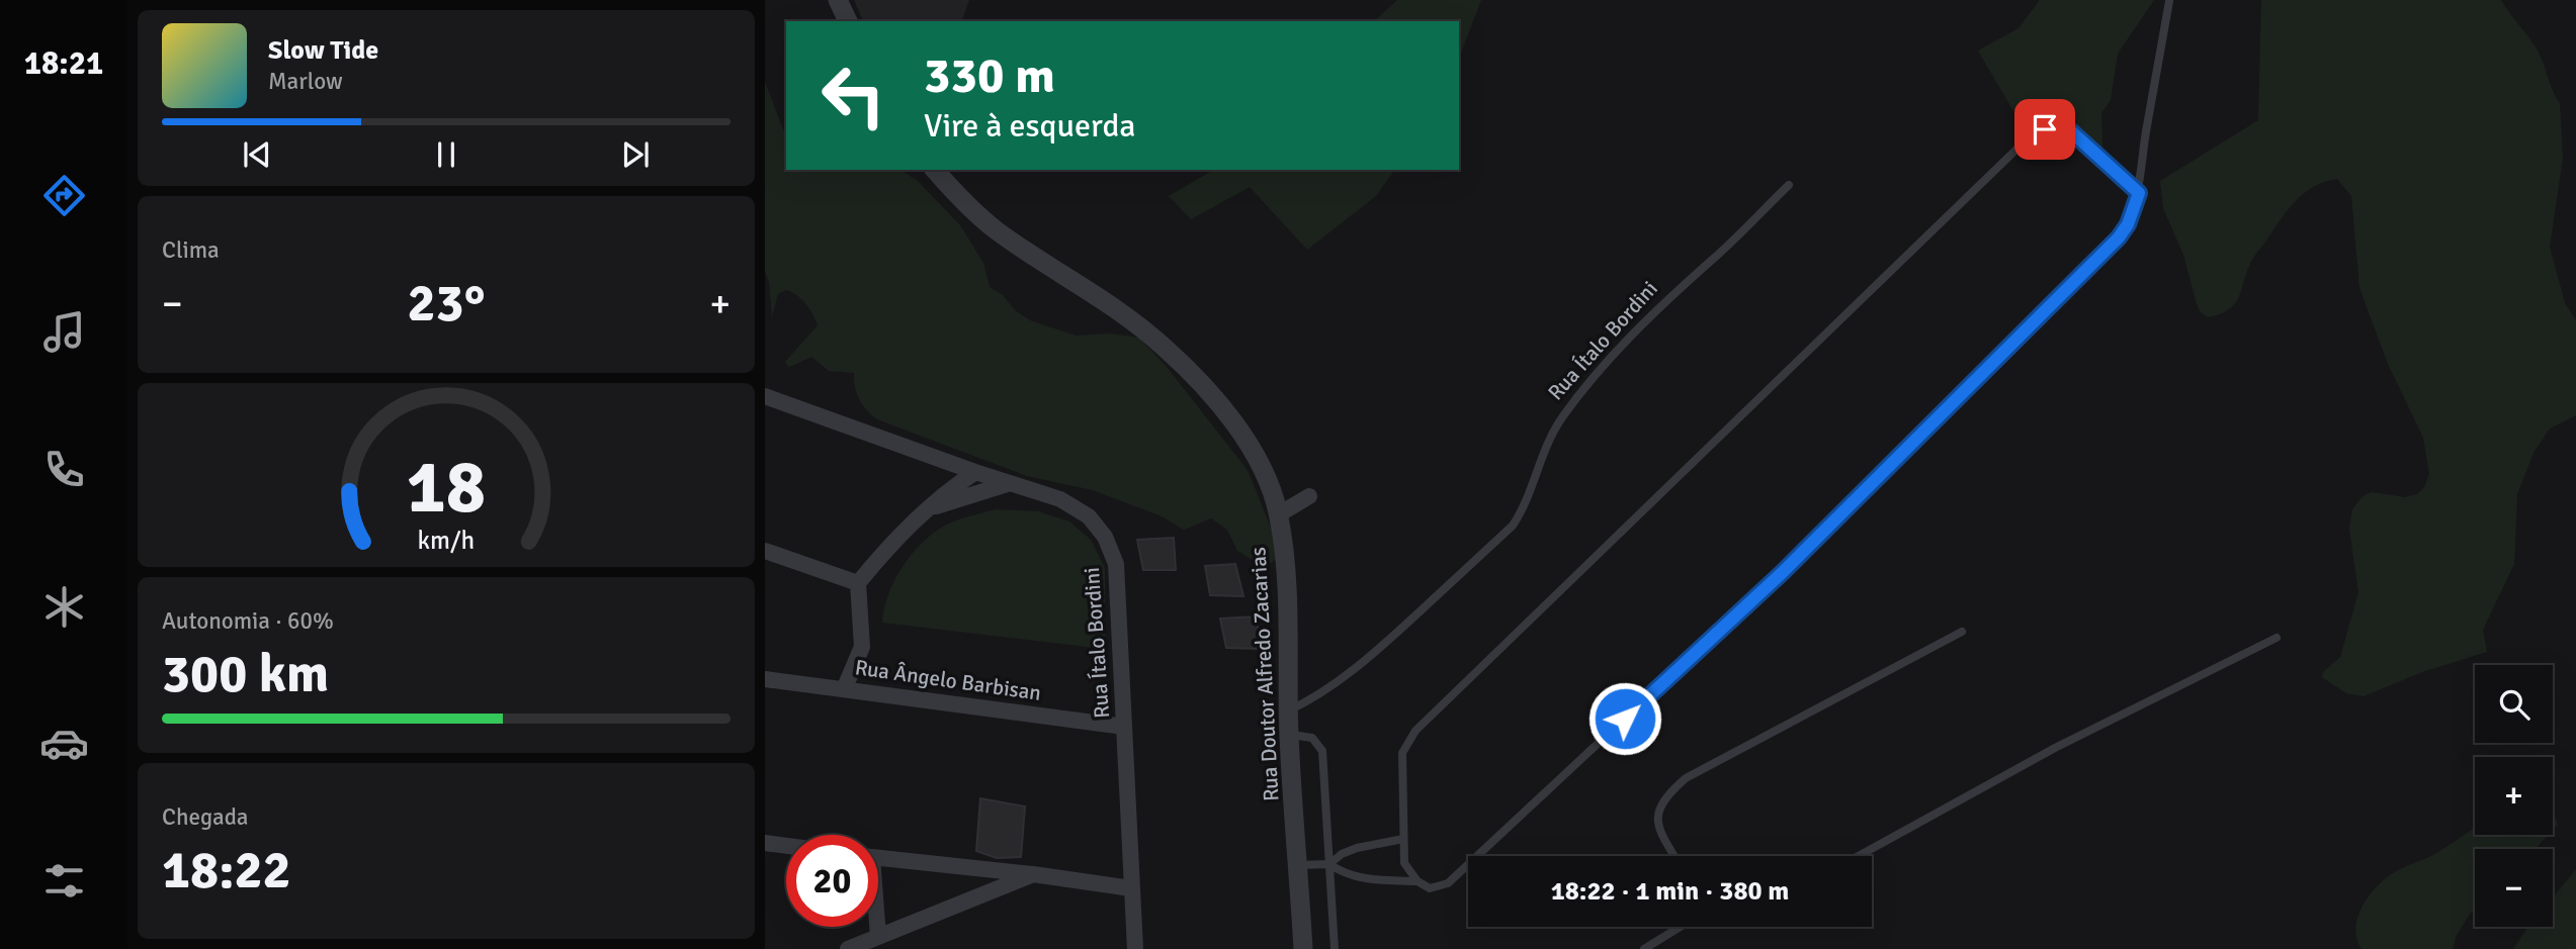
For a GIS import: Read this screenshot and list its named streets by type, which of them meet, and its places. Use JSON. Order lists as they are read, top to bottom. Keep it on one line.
{"streets":{"street":["Rua Ítalo Bordini","Rua Doutor Alfredo Zacarias","Rua Ângelo Barbisan"]},"crossings":[["Rua Ítalo Bordini","Rua Doutor Alfredo Zacarias"],["Rua Ítalo Bordini","Rua Ângelo Barbisan"]],"page":{"tabs":"18:21","turn":["330 m","Vire à esquerda"],"song":["Slow Tide","Marlow"],"tile":["Clima",["Autonomia · 60%","300 km"],["Chegada","18:22"]],"heat":["−","23°","+"],"map_buttons":["+","−"],"limit":"20","trip":"18:22 · 1 min · 380 m","gauge":["18","km/h"]}}
